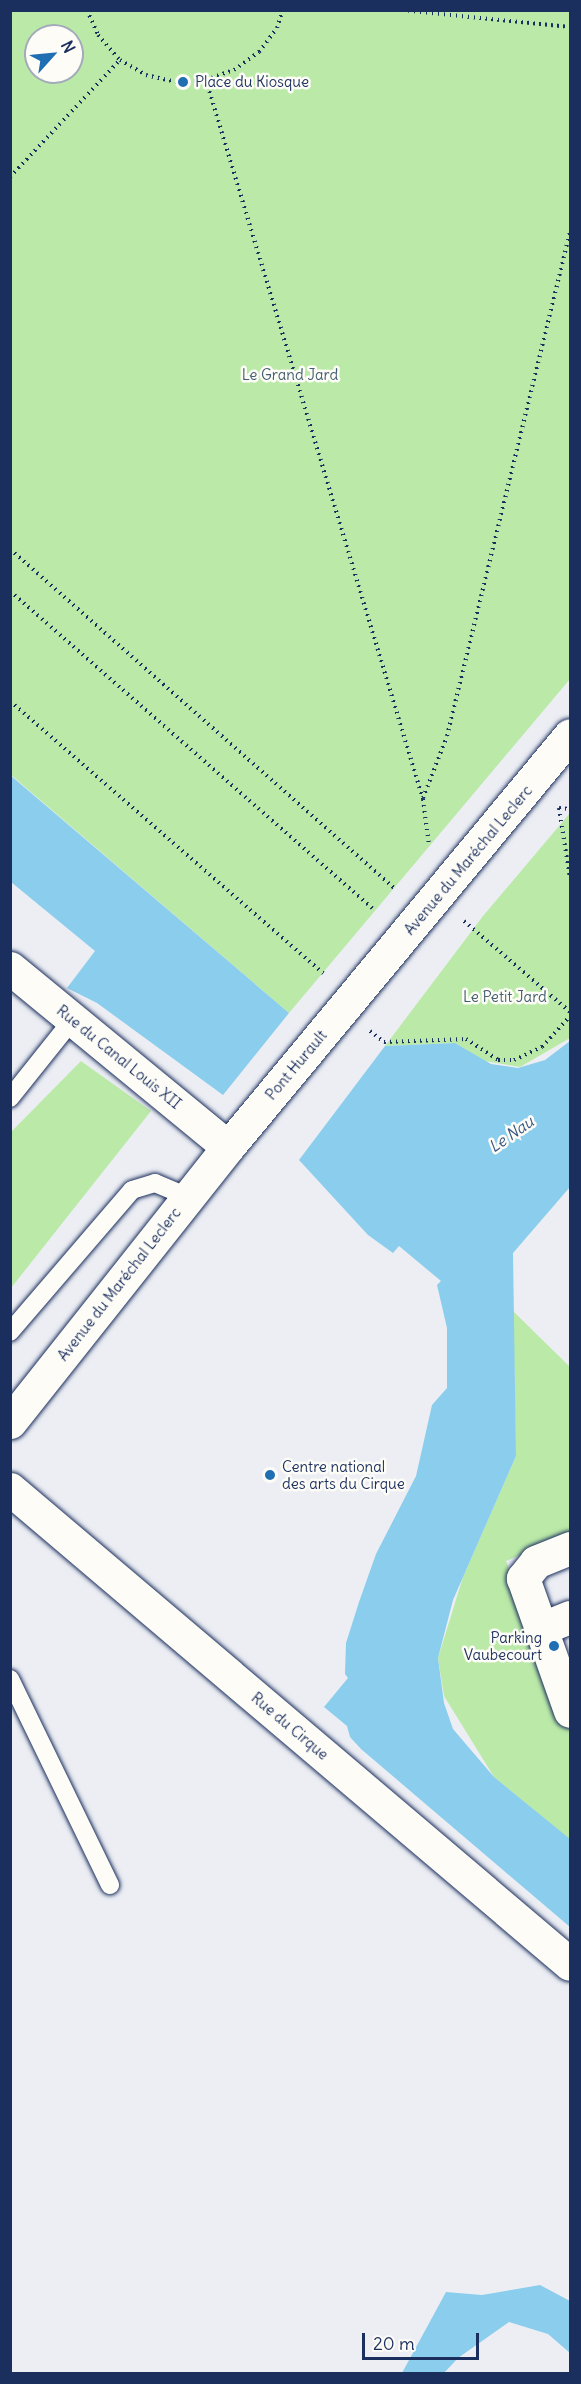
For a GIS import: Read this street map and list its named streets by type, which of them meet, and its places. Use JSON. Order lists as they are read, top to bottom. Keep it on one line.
{"streets":{"street":["Avenue du Maréchal Leclerc","Rue du Canal Louis XII","Pont Hurault","Rue du Cirque"]},"crossings":[["Avenue du Maréchal Leclerc","Rue du Canal Louis XII"],["Avenue du Maréchal Leclerc","Pont Hurault"],["Rue du Canal Louis XII","Pont Hurault"]],"water":["Le Nau"],"parks":["Le Grand Jard","Le Petit Jard"],"places":["Place du Kiosque","Centre national des arts du Cirque","Parking Vaubecourt"],"scale_bar":"20 m","north":"top right"}
